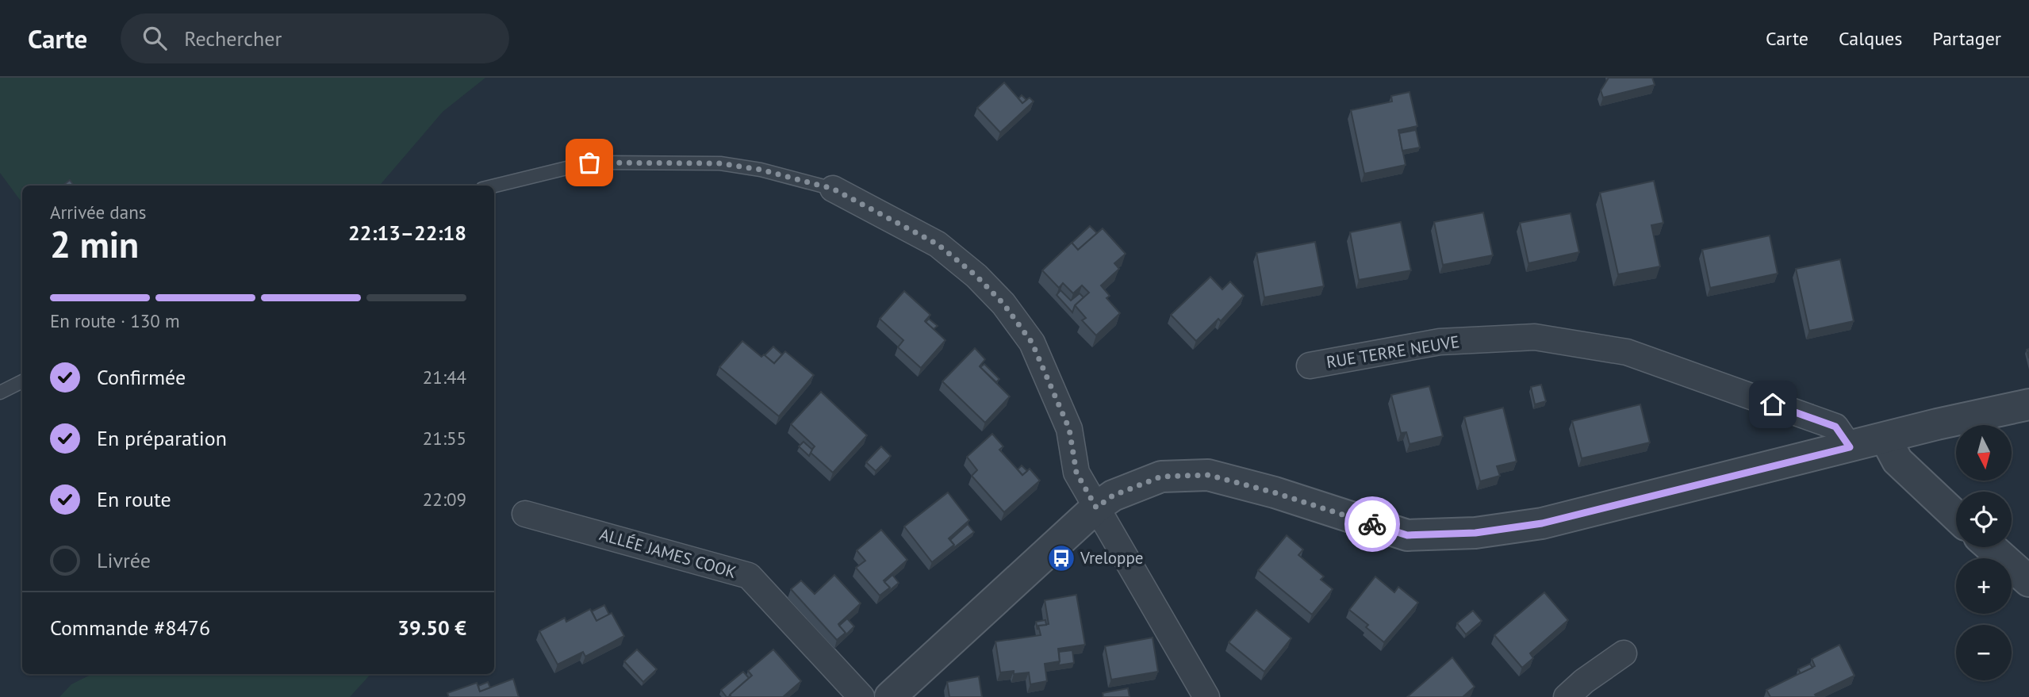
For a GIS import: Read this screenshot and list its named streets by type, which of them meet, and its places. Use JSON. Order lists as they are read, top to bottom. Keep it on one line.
{"streets":{"street":["RUE TERRE NEUVE","ALLÉE JAMES COOK"]},"places":{"bus stop":["Vreloppe"]},"north":"bottom","page":{"header":"Carte","search":"Rechercher","nav":["Carte","Calques","Partager"],"heading":["2 min","Arrivée dans","22:13–22:18"],"panel":["Commande #8476","39.50 €"],"bar":"En route · 130 m","list":[["Confirmée","21:44"],["En préparation","21:55"],["En route","22:09"],"Livrée"],"map_buttons":["+","−"]}}
